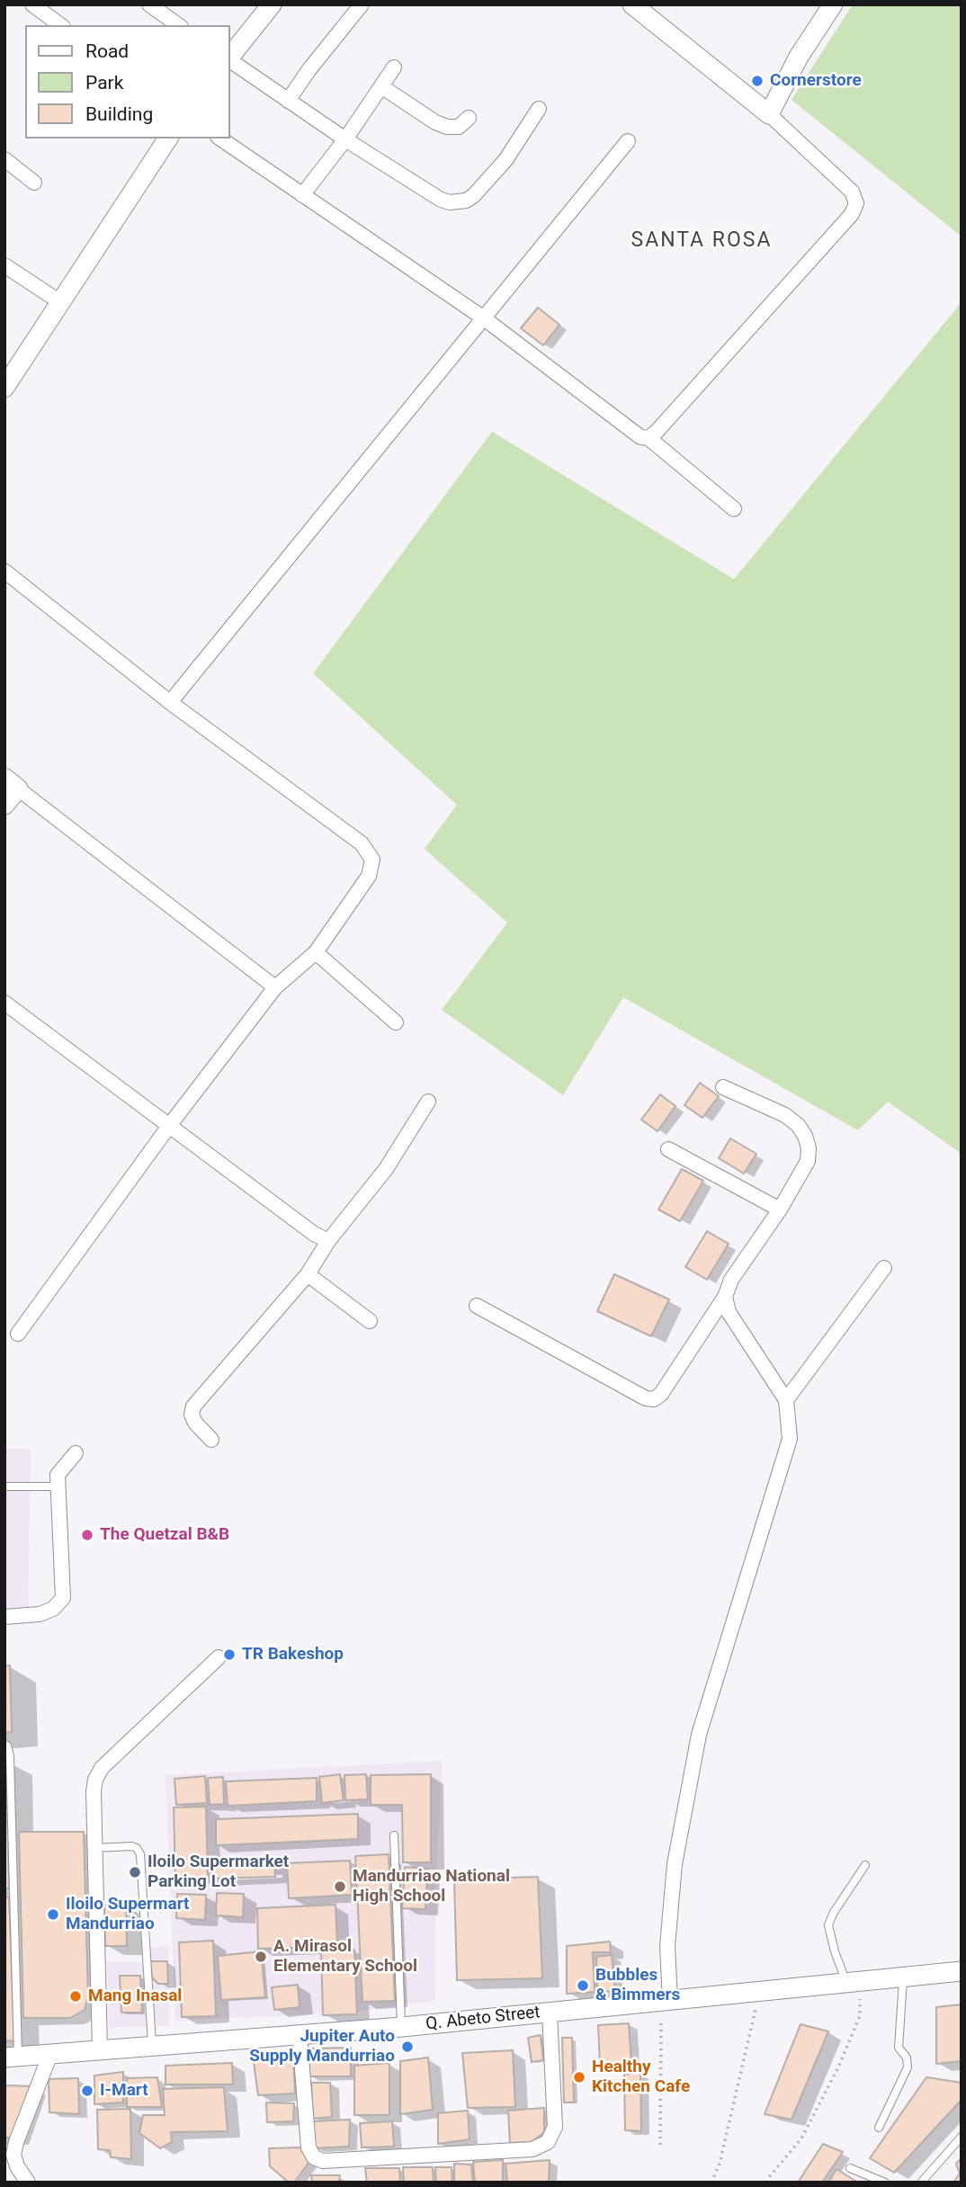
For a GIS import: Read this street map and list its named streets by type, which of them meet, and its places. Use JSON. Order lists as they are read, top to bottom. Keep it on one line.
{"streets":{"main road":["Q. Abeto Street"]},"districts":["SANTA ROSA"],"places":["Cornerstore","The Quetzal B&B","TR Bakeshop","Iloilo Supermarket Parking Lot","Mandurriao National High School","Iloilo Supermart Mandurriao","A. Mirasol Elementary School","Bubbles & Bimmers","Mang Inasal","Jupiter Auto Supply Mandurriao","Healthy Kitchen Cafe","I-Mart"],"legend":["Road","Park","Building"]}
